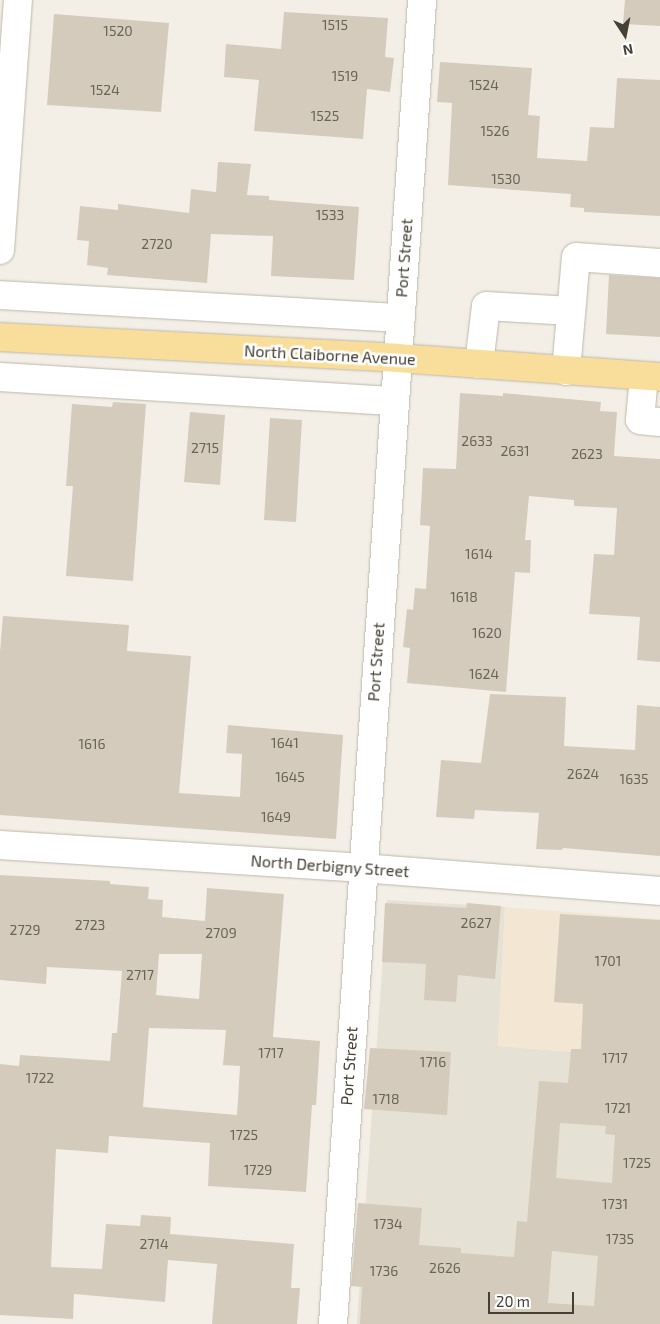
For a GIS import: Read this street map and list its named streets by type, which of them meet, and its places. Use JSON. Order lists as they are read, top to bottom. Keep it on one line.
{"streets":{"main road":["North Claiborne Avenue"],"street":["Port Street","North Derbigny Street"]},"crossings":[["Port Street","North Claiborne Avenue"],["Port Street","North Derbigny Street"]],"house_numbers":["1515","1520","1519","1524","1524","1525","1526","1530","1533","2720","2633","2715","2631","2623","1614","1618","1620","1624","1641","1616","2624","1645","1635","1649","2627","2723","2729","2709","1701","2717","1717","1717","1716","1722","1718","1721","1725","1725","1729","1731","1734","1735","2714","2626","1736"],"scale_bar":"20 m","north":"bottom"}
